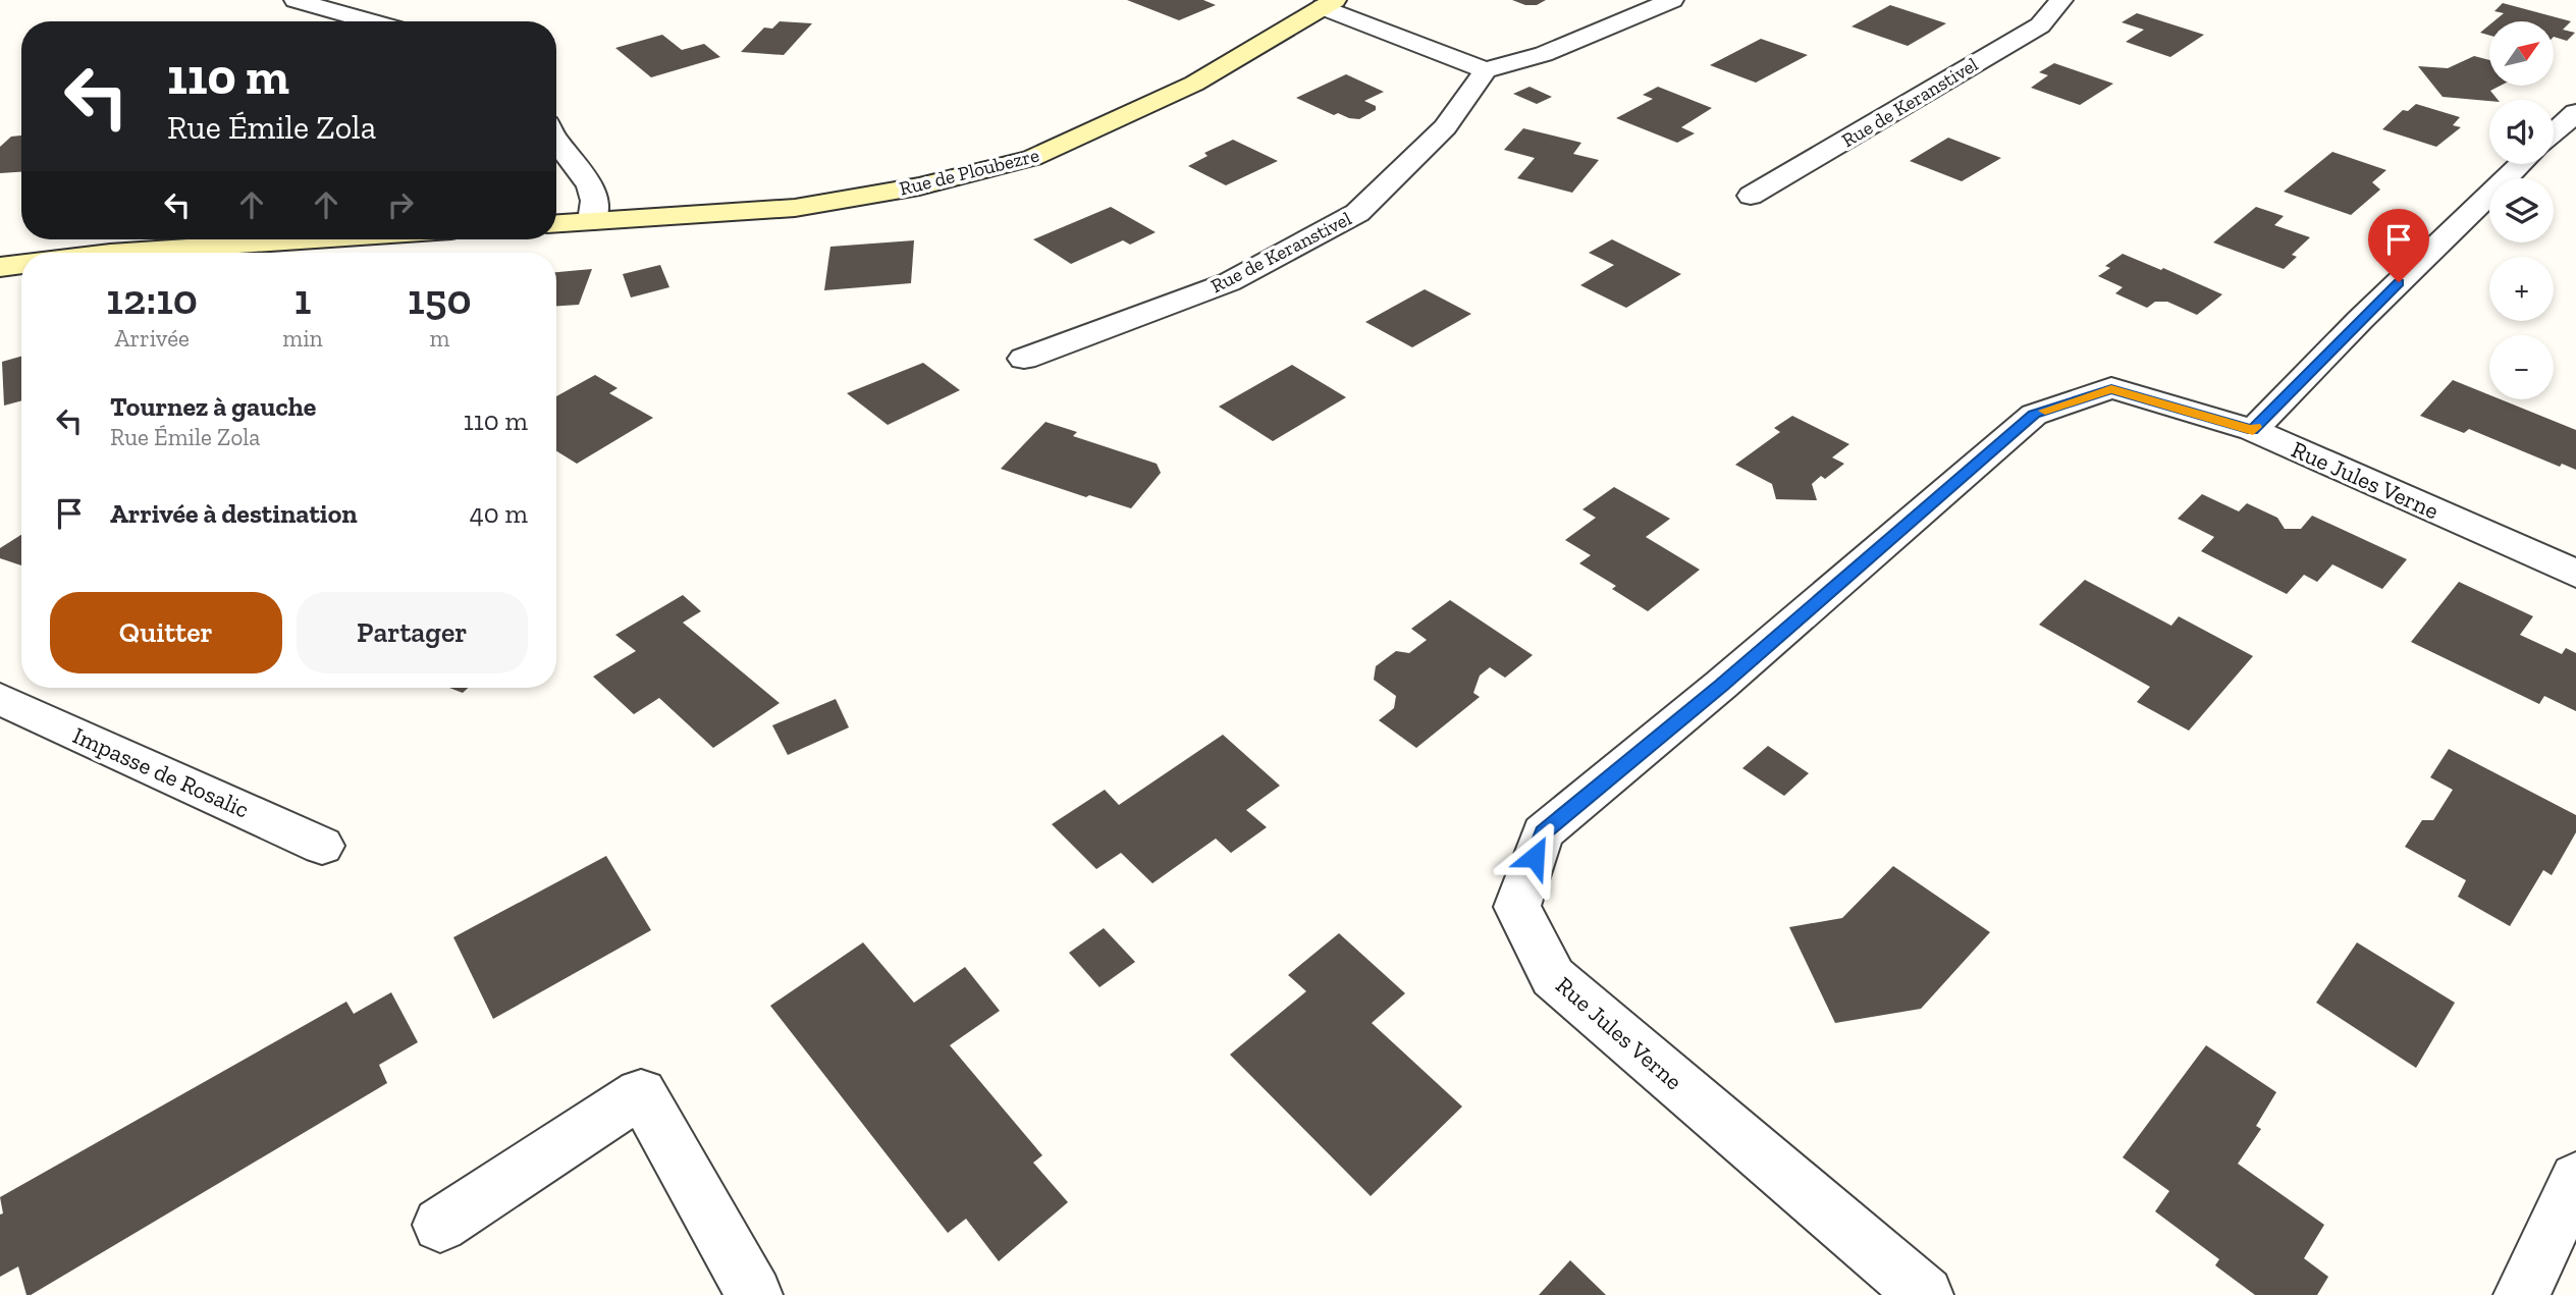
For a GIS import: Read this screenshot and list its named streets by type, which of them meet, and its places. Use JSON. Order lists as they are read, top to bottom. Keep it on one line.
{"streets":{"main road":["Rue de Ploubezre"],"street":["Rue de Keranstivel","Rue Jules Verne","Impasse de Rosalic"]},"north":"top right","page":{"map_buttons":["+","−"],"turn":["110 m","Rue Émile Zola"],"eta":["12:10","Arrivée","1","min","150","m"],"list":[{"name":"Tournez à gauche","note":"Rue Émile Zola","value":"110 m"},{"name":"Arrivée à destination","value":"40 m"}],"buttons":["Quitter","Partager"]}}
